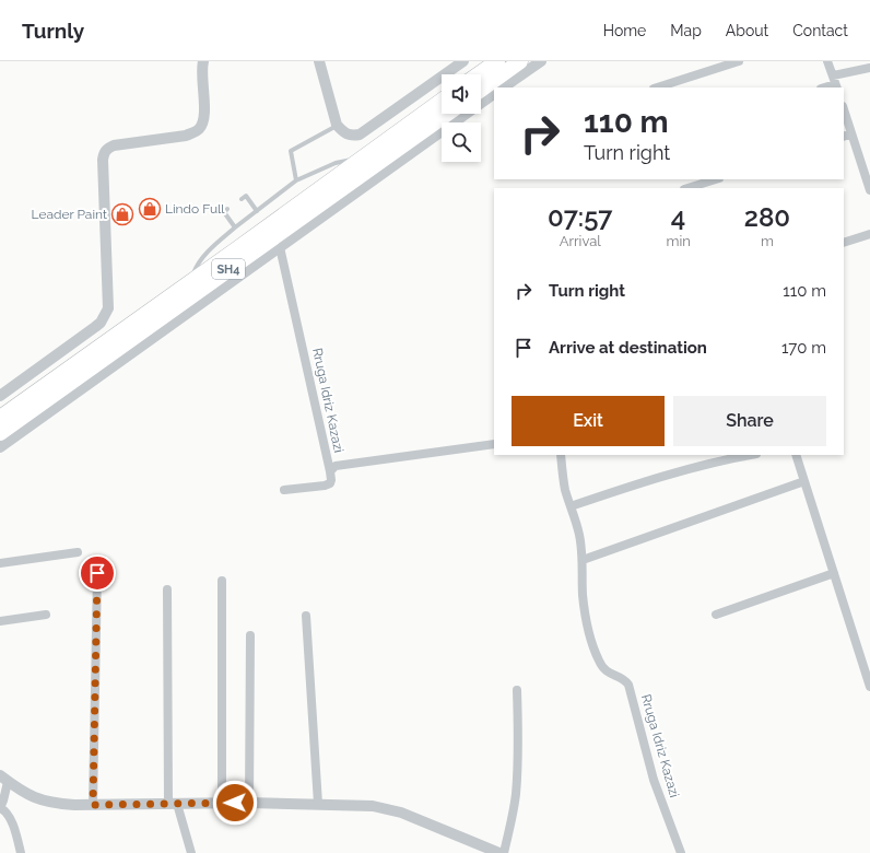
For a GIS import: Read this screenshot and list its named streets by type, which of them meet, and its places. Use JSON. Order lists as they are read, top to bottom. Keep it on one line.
{"streets":{"highway":["SH4"],"street":["Rruga Idriz Kazazi"]},"places":{"shop":["Lindo Full","Leader Paint"]},"page":{"header":"Turnly","nav":["Home","Map","About","Contact"],"turn":["110 m","Turn right"],"eta":["07:57","Arrival","4","min","280","m"],"list":[{"name":"Turn right","value":"110 m"},{"name":"Arrive at destination","value":"170 m"}],"buttons":["Exit","Share"]}}
